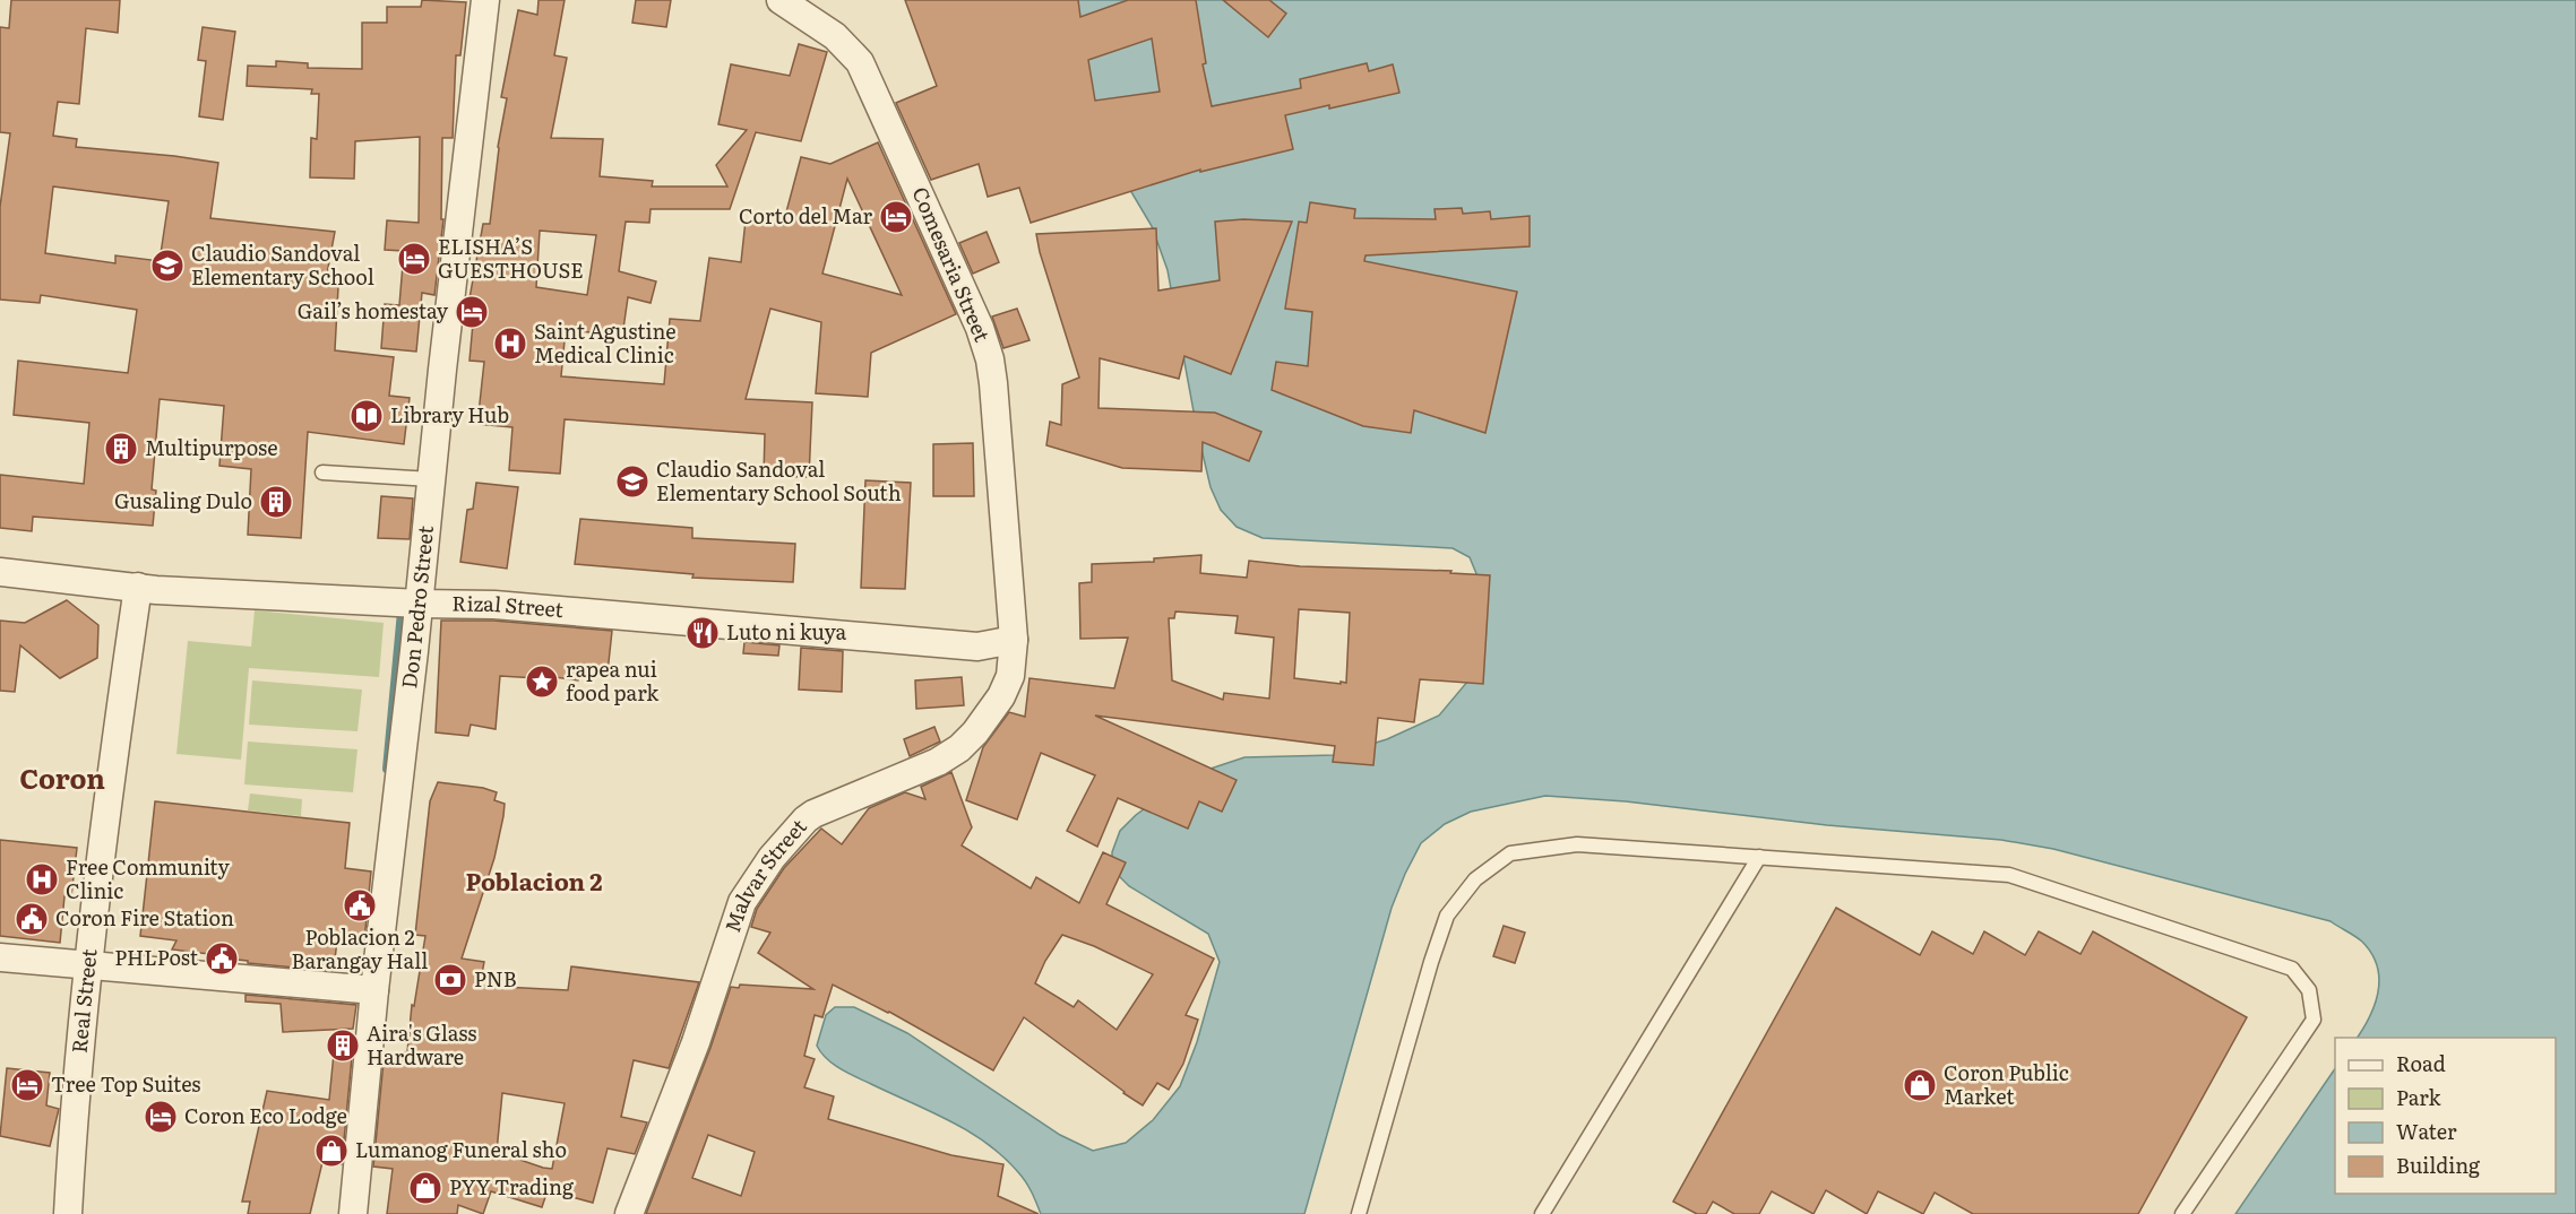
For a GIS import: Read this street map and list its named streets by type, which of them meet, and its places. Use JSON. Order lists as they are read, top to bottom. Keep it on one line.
{"streets":{"street":["Comesaria Street","Don Pedro Street","Rizal Street","Malvar Street","Real Street"]},"crossings":[["Comesaria Street","Rizal Street"],["Comesaria Street","Malvar Street"],["Don Pedro Street","Rizal Street"],["Rizal Street","Malvar Street"],["Rizal Street","Real Street"]],"districts":["Coron","Poblacion 2"],"places":{"hotel":["Corto del Mar","ELISHA’S GUESTHOUSE","Gail’s homestay","Tree Top Suites","Coron Eco Lodge"],"school or university":["Claudio Sandoval Elementary School","Claudio Sandoval Elementary School South"],"hospital":["Saint Agustine Medical Clinic","Free Community Clinic"],"library":["Library Hub"],"building":["Multipurpose","Gusaling Dulo","Aira's Glass Hardware"],"restaurant":["Luto ni kuya"],"place":["rapea nui food park"],"public building":["Poblacion 2 Barangay Hall","Coron Fire Station","PHLPost"],"bank":["PNB"],"shop":["Coron Public Market","Lumanog Funeral sho","PYY Trading"]},"legend":["Road","Park","Water","Building"]}
